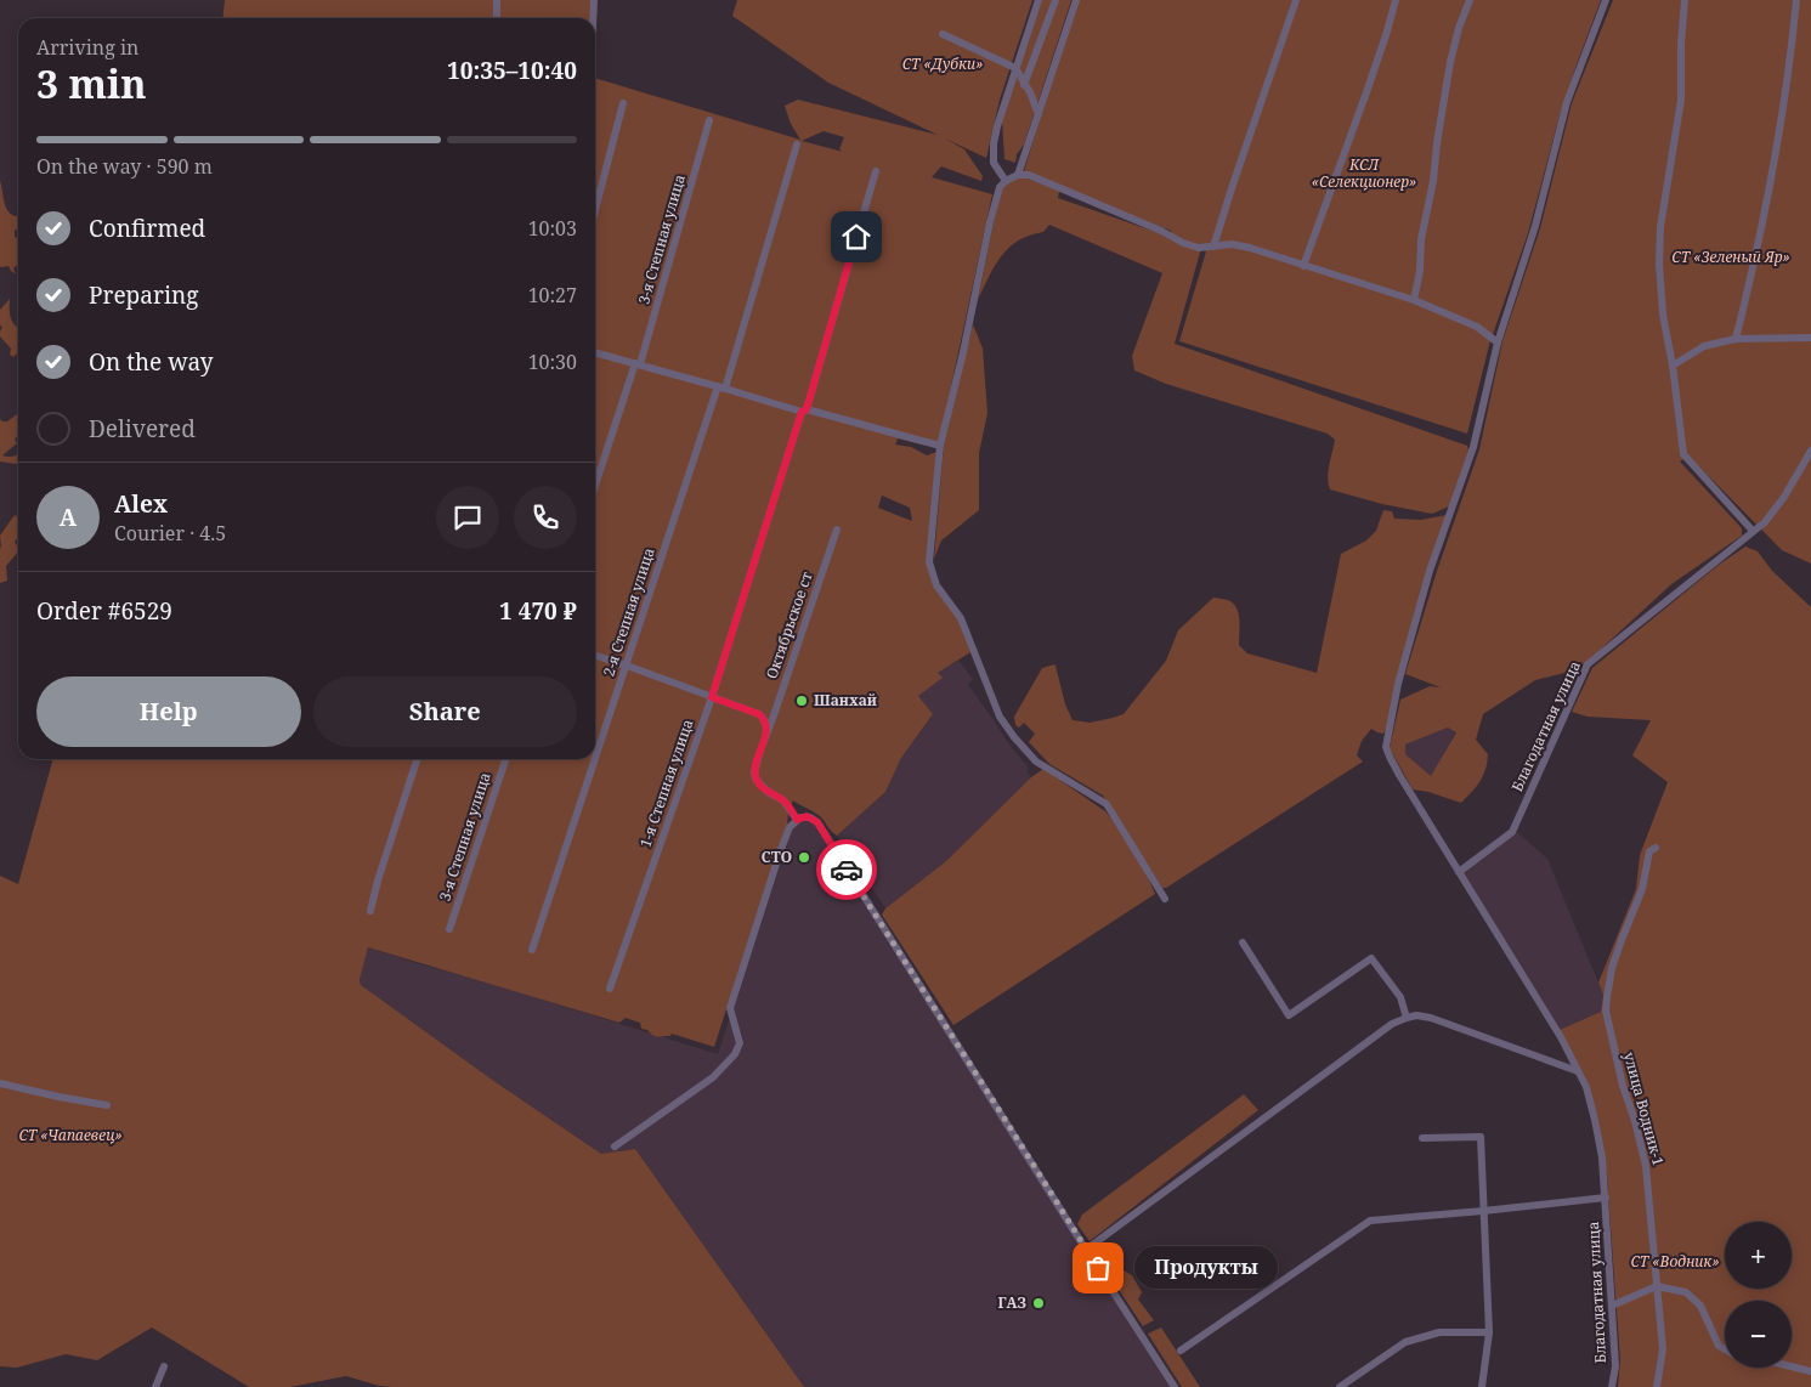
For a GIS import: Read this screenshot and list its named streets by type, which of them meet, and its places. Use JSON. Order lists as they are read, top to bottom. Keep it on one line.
{"streets":{"street":["3-я Степная улица","2-я Степная улица","Октябрьское ст","Благодатная улица","1-я Степная улица","улица Водник-1"]},"parks":["СТ «Дубки»","КСЛ «Селекционер»","СТ «Зеленый Яр»","СТ «Чапаевец»","СТ «Водник»"],"places":["Шанхай","СТО","Продукты","ГАЗ"],"page":{"heading":["3 min","Arriving in","10:35–10:40"],"panel":["Alex","Courier · 4.5","Order #6529","1 470 ₽"],"bar":"On the way · 590 m","list":[["Confirmed","10:03"],["Preparing","10:27"],["On the way","10:30"],"Delivered"],"round":"A","buttons":["Help","Share"],"map_buttons":["+","−"],"bubble":"Продукты"}}
